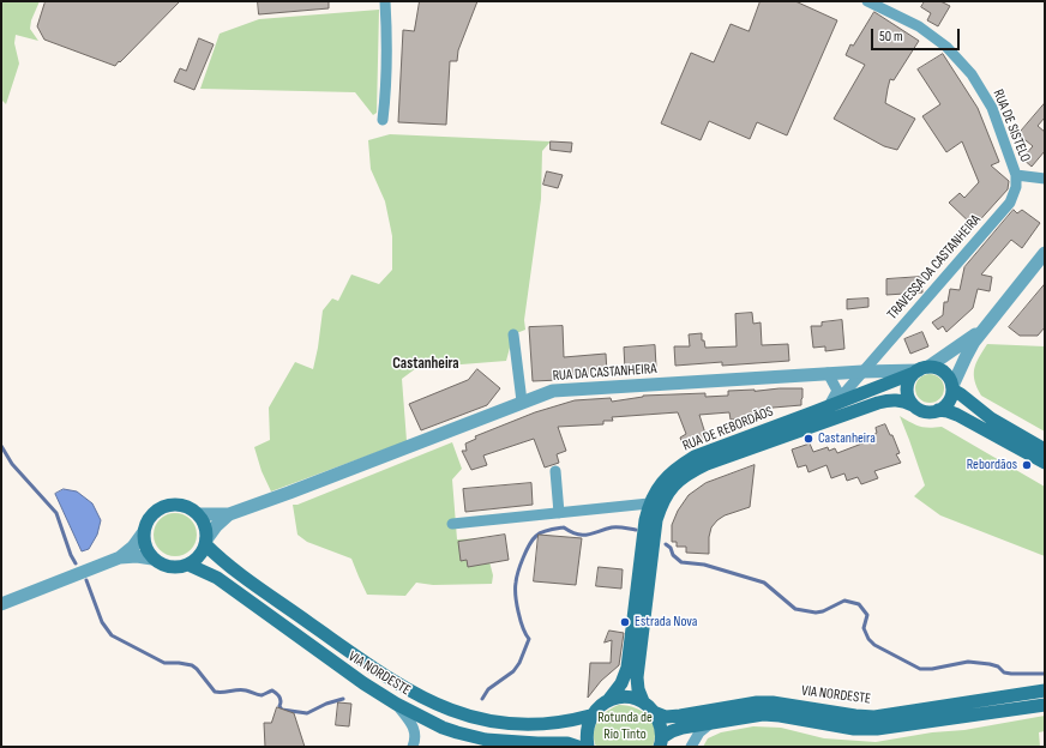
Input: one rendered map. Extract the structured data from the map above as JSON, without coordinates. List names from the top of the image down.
{
  "streets": {
    "main road": ["RUA DE REBORDÃOS", "VIA NORDESTE"],
    "street": ["RUA DE SISTELO", "TRAVESSA DA CASTANHEIRA", "RUA DA CASTANHEIRA"]
  },
  "crossings": [
    ["RUA DE SISTELO", "TRAVESSA DA CASTANHEIRA"],
    ["TRAVESSA DA CASTANHEIRA", "RUA DA CASTANHEIRA"],
    ["TRAVESSA DA CASTANHEIRA", "RUA DE REBORDÃOS"],
    ["RUA DA CASTANHEIRA", "RUA DE REBORDÃOS"],
    ["RUA DA CASTANHEIRA", "VIA NORDESTE"],
    ["RUA DE REBORDÃOS", "VIA NORDESTE"]
  ],
  "districts": ["Castanheira"],
  "parks": ["Rotunda de Rio Tinto"],
  "places": ["Castanheira", "Rebordãos", "Estrada Nova"],
  "scale_bar": "50 m"
}
